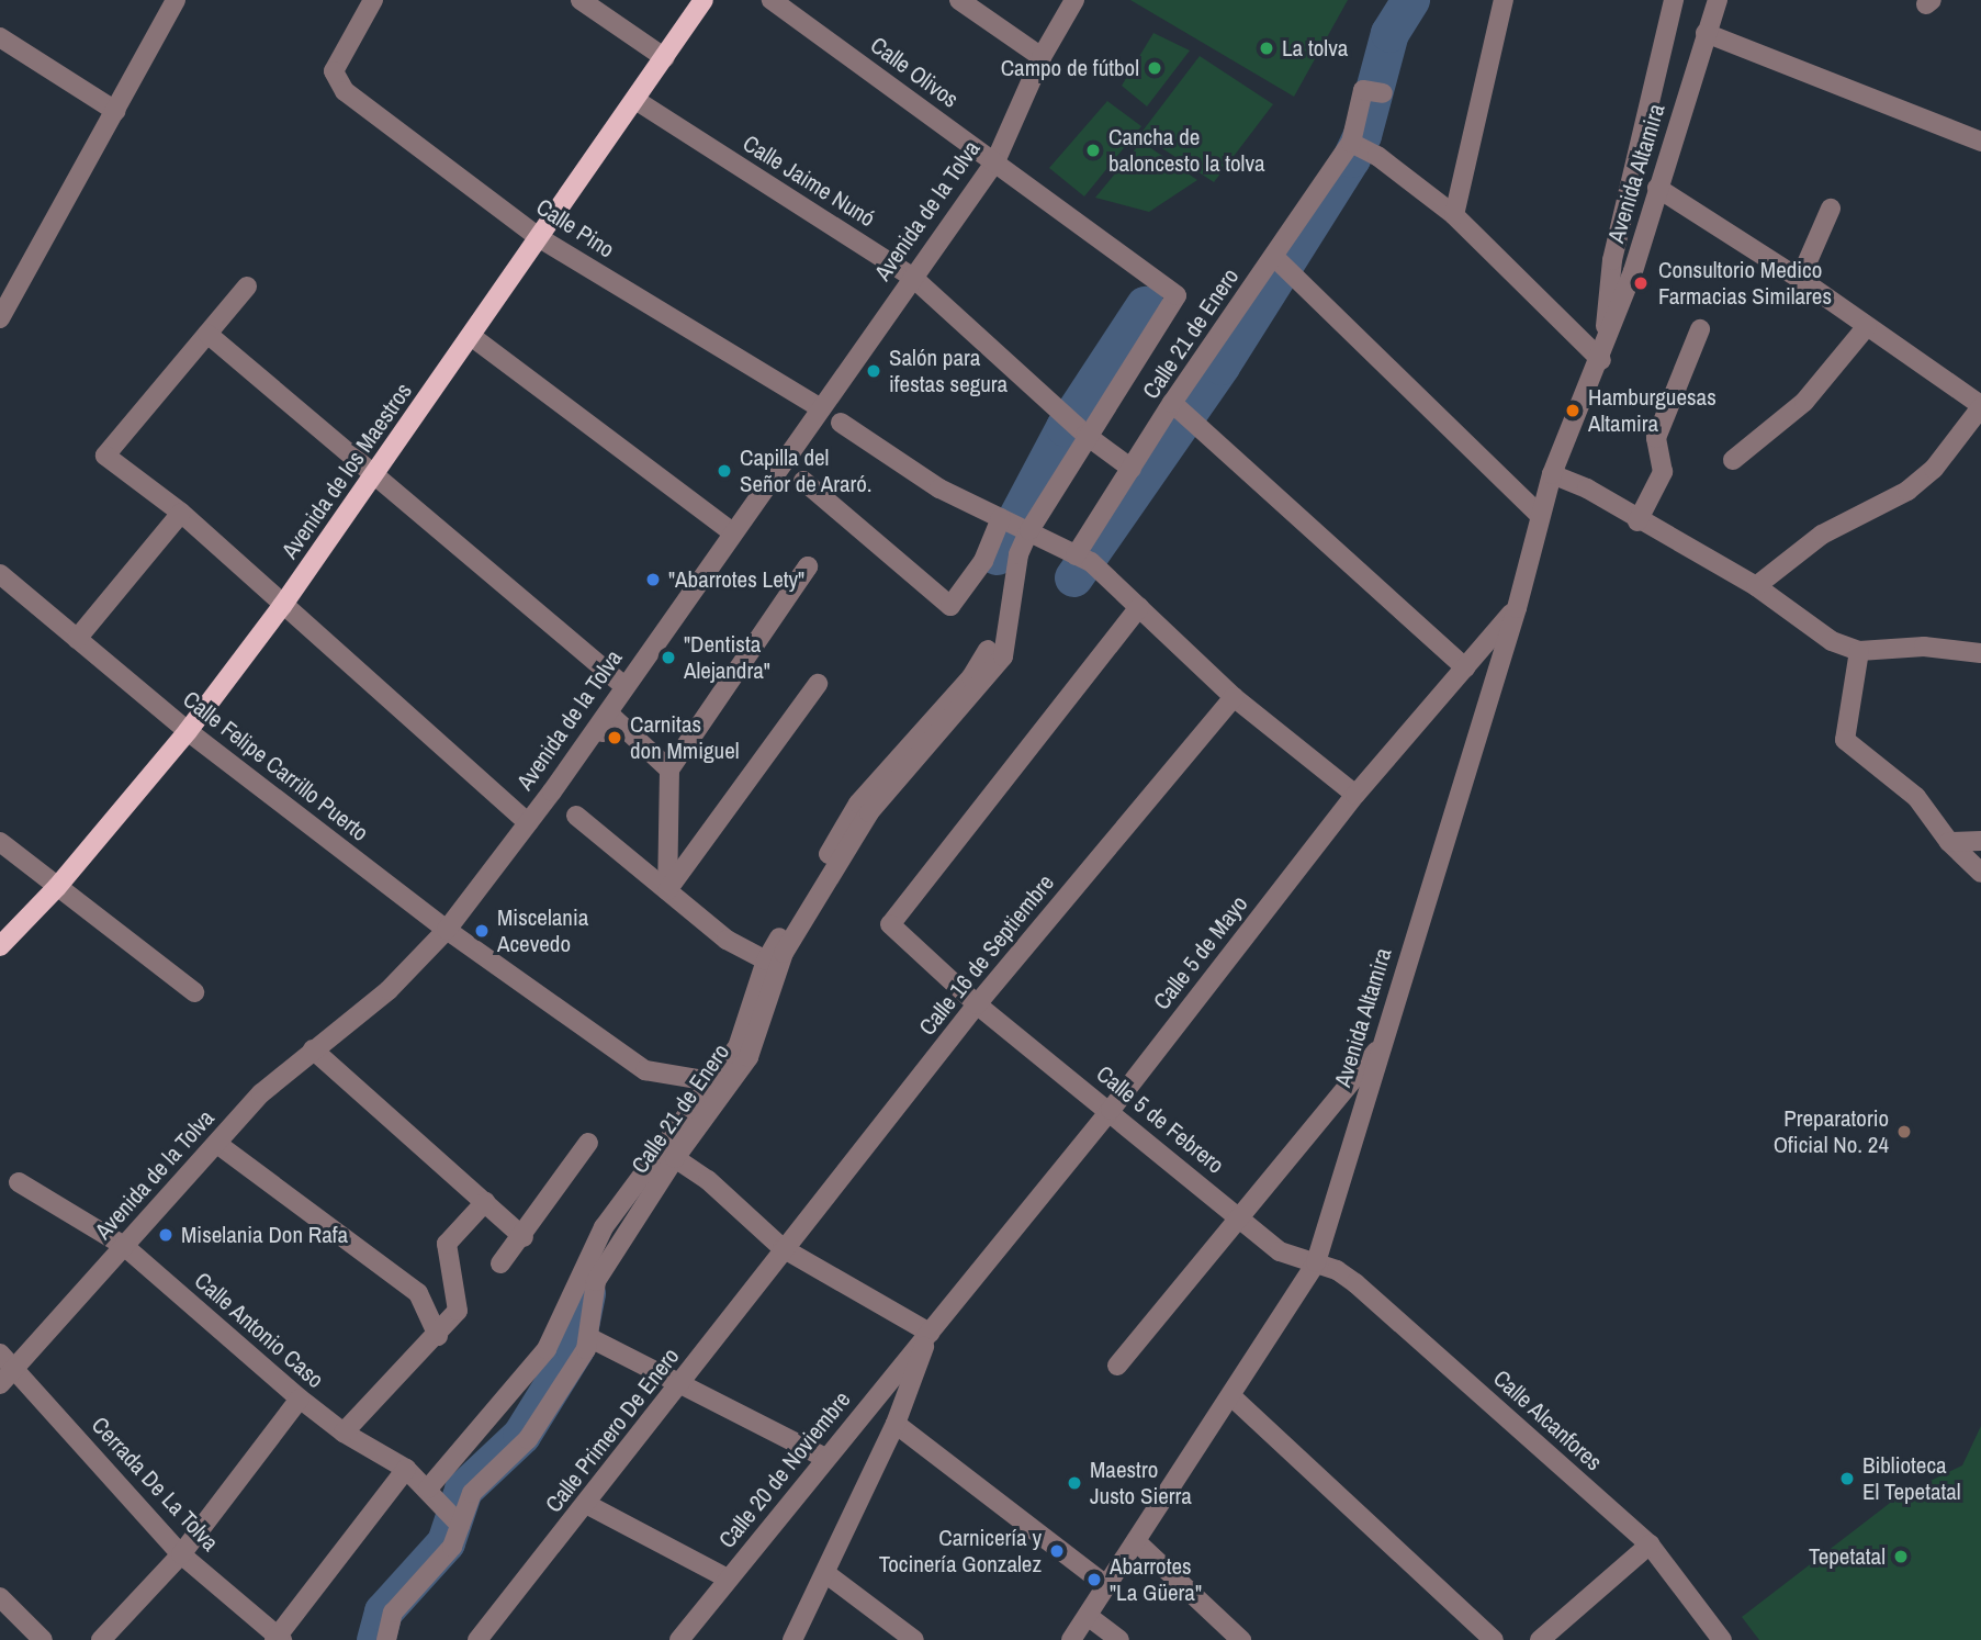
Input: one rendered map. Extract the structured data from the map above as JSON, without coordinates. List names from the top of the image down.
{
  "streets": {
    "main road": ["Avenida de los Maestros"],
    "street": [
      "Calle Olivos",
      "Avenida Altamira",
      "Calle Jaime Nunó",
      "Avenida de la Tolva",
      "Calle Pino",
      "Calle 21 de Enero",
      "Calle Felipe Carrillo Puerto",
      "Calle 5 de Mayo",
      "Calle 16 de Septiembre",
      "Calle 5 de Febrero",
      "Calle Antonio Caso",
      "Calle Alcanfores",
      "Calle Primero De Enero",
      "Calle 20 de Noviembre",
      "Cerrada De La Tolva"
    ]
  },
  "crossings": [
    ["Calle Olivos", "Calle Jaime Nunó"],
    ["Calle Olivos", "Avenida de la Tolva"],
    ["Avenida Altamira", "Calle 5 de Mayo"],
    ["Avenida Altamira", "Calle 5 de Febrero"],
    ["Avenida Altamira", "Calle Alcanfores"],
    ["Calle Jaime Nunó", "Avenida de la Tolva"],
    ["Calle Jaime Nunó", "Calle 21 de Enero"],
    ["Calle Jaime Nunó", "Avenida de los Maestros"],
    ["Avenida de la Tolva", "Calle Pino"],
    ["Avenida de la Tolva", "Calle Felipe Carrillo Puerto"],
    ["Avenida de la Tolva", "Calle Antonio Caso"],
    ["Avenida de la Tolva", "Cerrada De La Tolva"],
    ["Calle Pino", "Avenida de los Maestros"],
    ["Calle 21 de Enero", "Calle Felipe Carrillo Puerto"],
    ["Calle 21 de Enero", "Calle Antonio Caso"],
    ["Avenida de los Maestros", "Calle Felipe Carrillo Puerto"],
    ["Calle 5 de Mayo", "Calle 5 de Febrero"],
    ["Calle 5 de Mayo", "Calle 20 de Noviembre"],
    ["Calle 16 de Septiembre", "Calle 5 de Febrero"],
    ["Calle 16 de Septiembre", "Calle Primero De Enero"],
    ["Calle 5 de Febrero", "Calle Alcanfores"]
  ],
  "places": [
    "La tolva",
    "Campo de fútbol",
    "Cancha de baloncesto la tolva",
    "Consultorio Medico Farmacias Similares",
    "Salón para ifestas segura",
    "Hamburguesas Altamira",
    "Capilla del Señor de Araró.",
    "\"Abarrotes Lety\"",
    "\"Dentista Alejandra\"",
    "Carnitas don Mmiguel",
    "Miscelania Acevedo",
    "Preparatorio Oficial No. 24",
    "Miselania Don Rafa",
    "Biblioteca El Tepetatal",
    "Maestro Justo Sierra",
    "Carnicería y Tocinería Gonzalez",
    "Tepetatal",
    "Abarrotes \"La Güera\""
  ]
}
